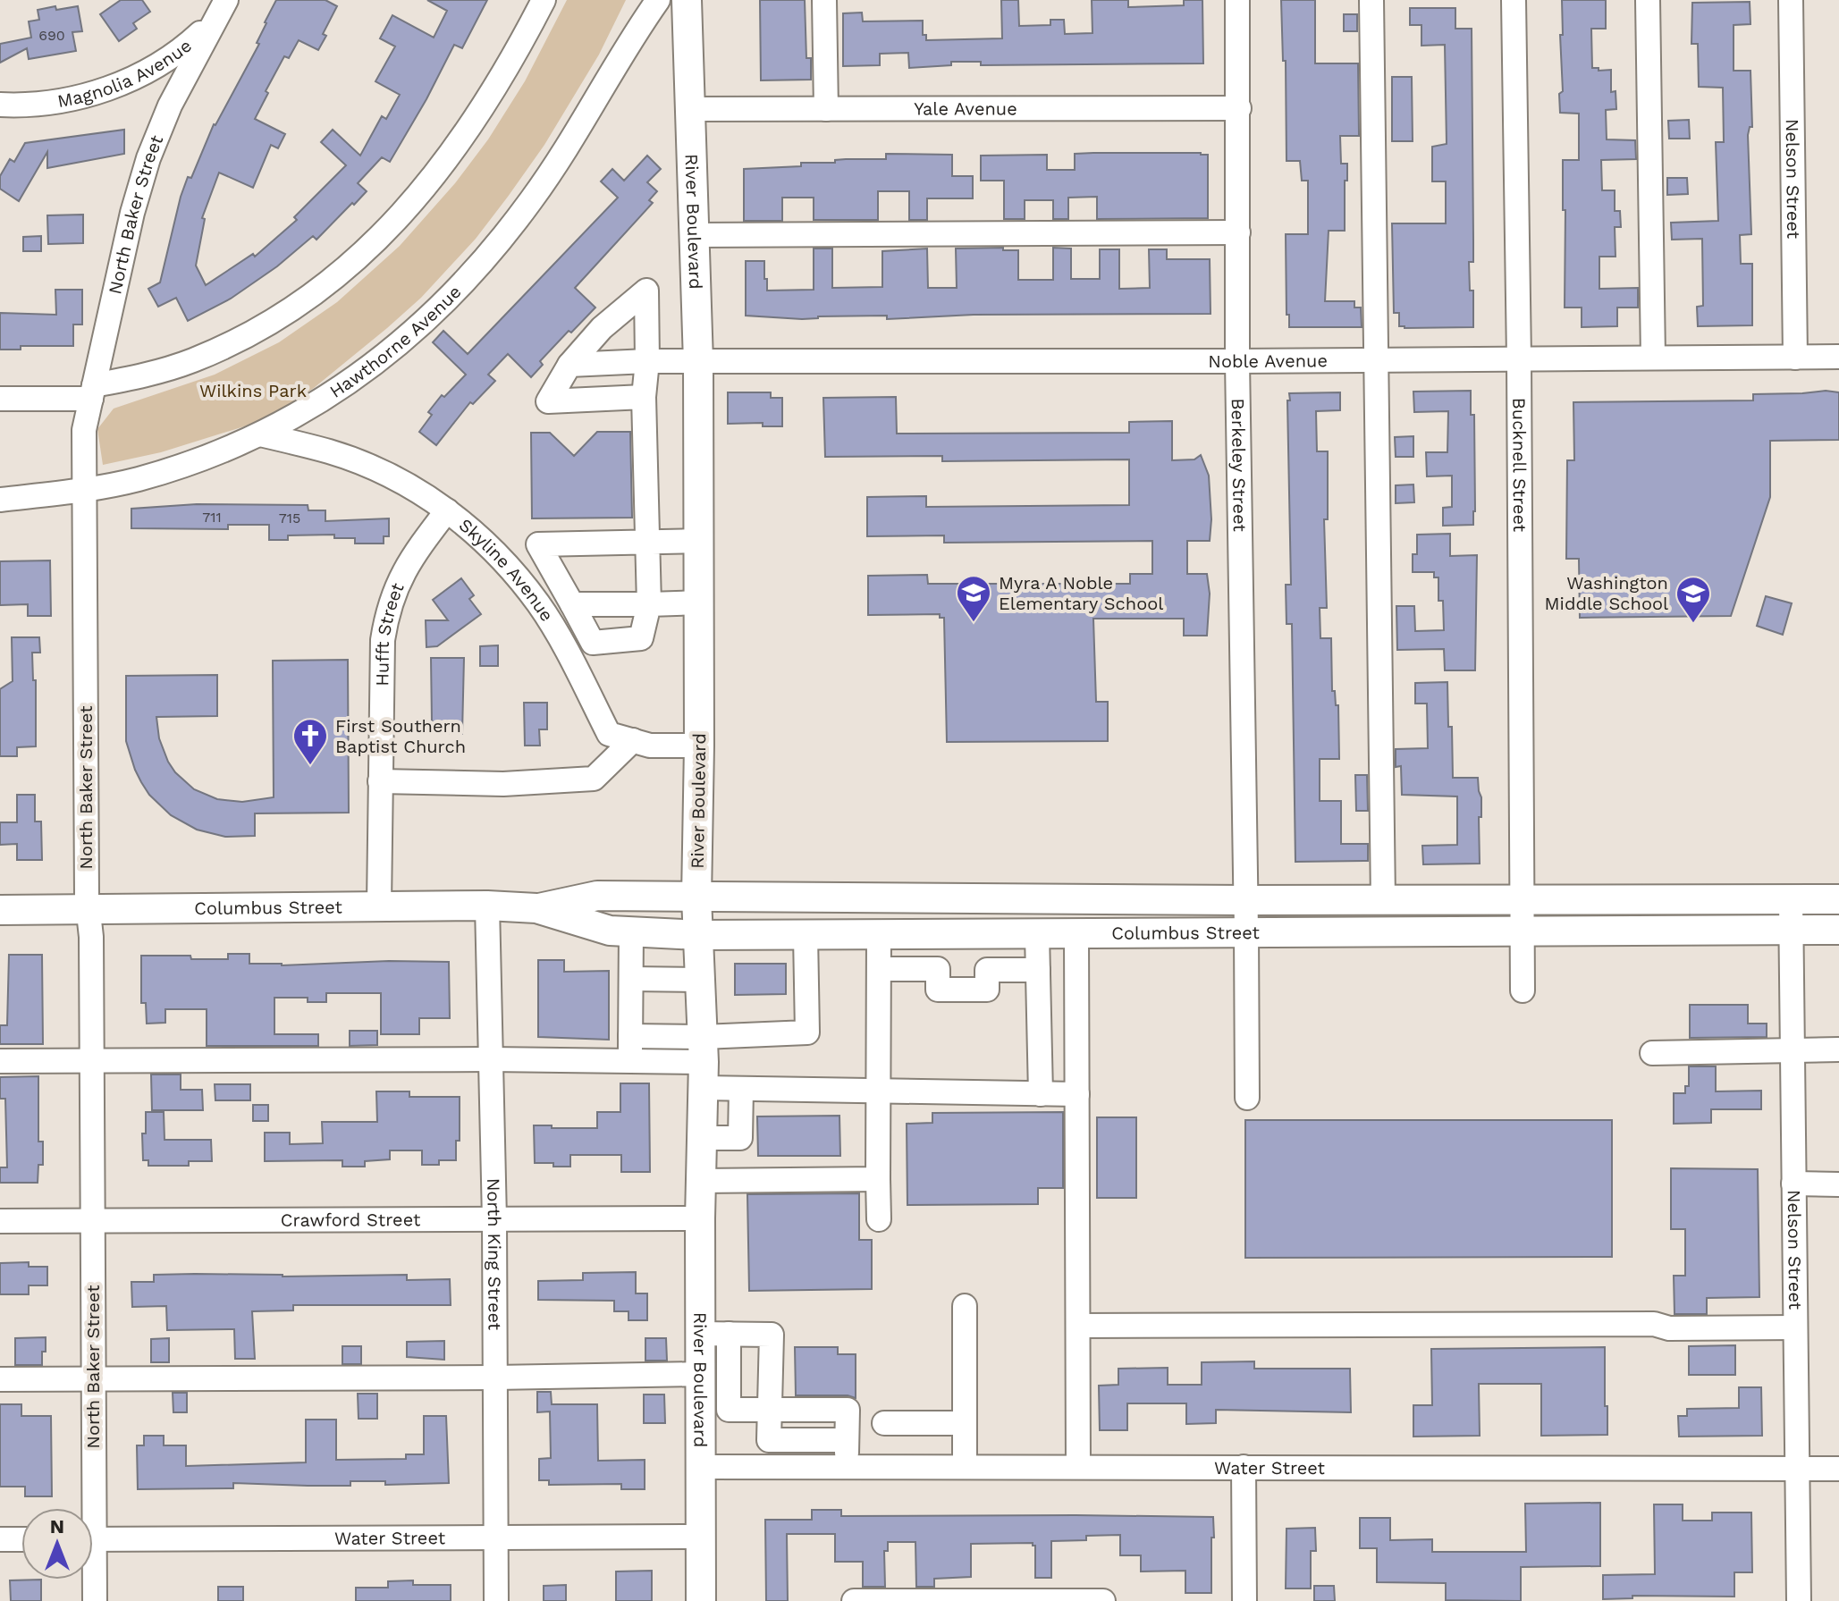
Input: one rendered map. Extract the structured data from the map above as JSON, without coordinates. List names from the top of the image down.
{
  "streets": {
    "main road": ["River Boulevard", "Columbus Street"],
    "street": [
      "Magnolia Avenue",
      "Yale Avenue",
      "Nelson Street",
      "North Baker Street",
      "Hawthorne Avenue",
      "Noble Avenue",
      "Berkeley Street",
      "Bucknell Street",
      "Skyline Avenue",
      "Hufft Street",
      "Crawford Street",
      "North King Street",
      "Water Street"
    ]
  },
  "crossings": [
    ["Magnolia Avenue", "North Baker Street"],
    ["Yale Avenue", "River Boulevard"],
    ["Yale Avenue", "Berkeley Street"],
    ["Nelson Street", "Noble Avenue"],
    ["Nelson Street", "Columbus Street"],
    ["Nelson Street", "Water Street"],
    ["North Baker Street", "Hawthorne Avenue"],
    ["North Baker Street", "Columbus Street"],
    ["North Baker Street", "Crawford Street"],
    ["River Boulevard", "Noble Avenue"],
    ["River Boulevard", "Skyline Avenue"],
    ["River Boulevard", "Columbus Street"],
    ["River Boulevard", "Crawford Street"],
    ["River Boulevard", "Water Street"],
    ["Hawthorne Avenue", "Skyline Avenue"],
    ["Noble Avenue", "Berkeley Street"],
    ["Noble Avenue", "Bucknell Street"],
    ["Berkeley Street", "Columbus Street"],
    ["Bucknell Street", "Columbus Street"],
    ["Skyline Avenue", "Hufft Street"],
    ["Hufft Street", "Columbus Street"],
    ["Columbus Street", "North King Street"],
    ["Crawford Street", "North King Street"],
    ["North King Street", "Water Street"]
  ],
  "parks": ["Wilkins Park"],
  "places": {
    "school or university": ["Myra A Noble Elementary School", "Washington Middle School"],
    "church": ["First Southern Baptist Church"]
  },
  "house_numbers": ["690", "711", "715"],
  "north": "top"
}
